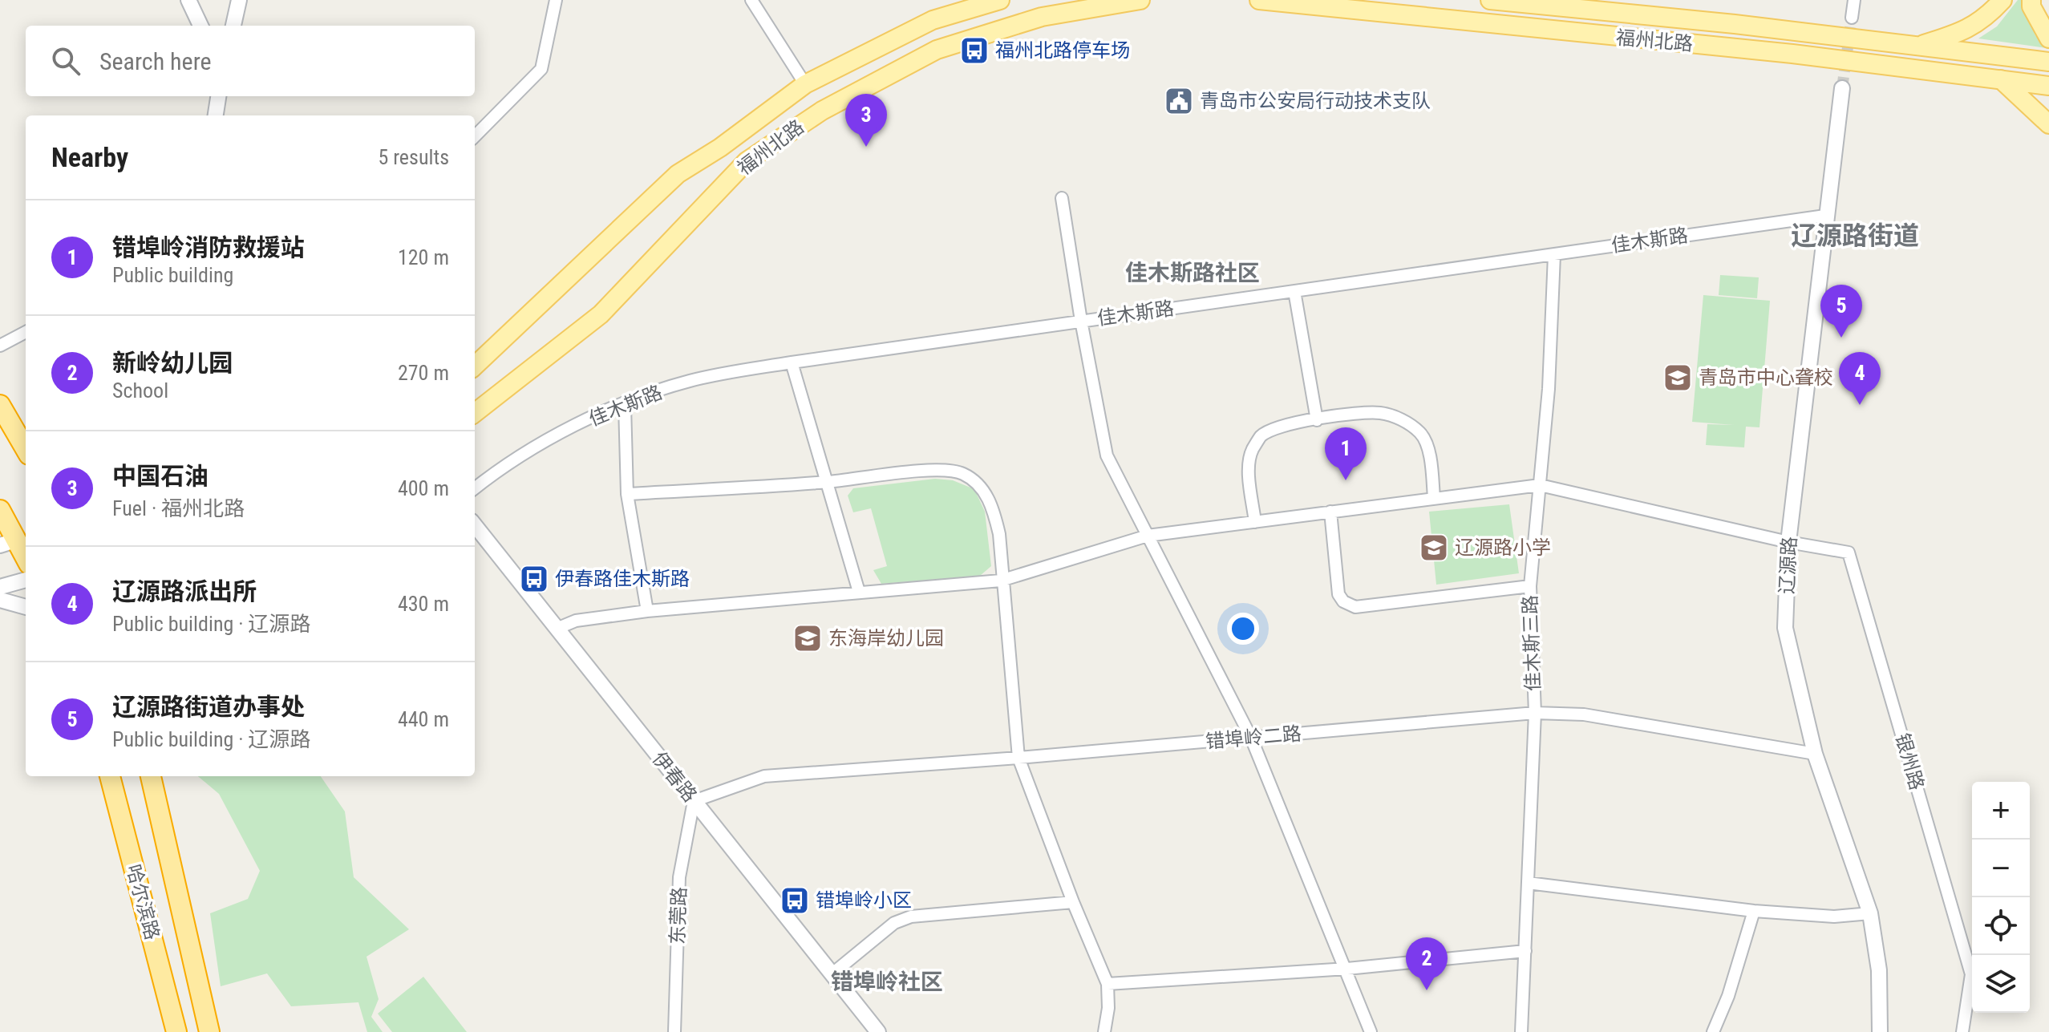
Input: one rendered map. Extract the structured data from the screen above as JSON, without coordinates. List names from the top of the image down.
{
  "streets": {
    "highway": ["哈尔滨路"],
    "main road": ["福州北路"],
    "street": [
      "佳木斯路",
      "辽源路",
      "佳木斯三路",
      "错埠岭二路",
      "银州路",
      "伊春路",
      "东莞路"
    ]
  },
  "crossings": [
    ["佳木斯路", "辽源路"],
    ["佳木斯路", "佳木斯三路"],
    ["辽源路", "错埠岭二路"],
    ["辽源路", "银州路"],
    ["佳木斯三路", "错埠岭二路"],
    ["错埠岭二路", "伊春路"],
    ["错埠岭二路", "东莞路"],
    ["伊春路", "东莞路"]
  ],
  "districts": ["辽源路街道", "佳木斯路社区", "错埠岭社区"],
  "places": {
    "bus stop": ["福州北路停车场", "伊春路佳木斯路", "错埠岭小区"],
    "public building": ["青岛市公安局行动技术支队"],
    "school or university": ["青岛市中心聋校", "辽源路小学", "东海岸幼儿园"]
  },
  "page": {
    "search": "Search here",
    "pins": [
      "3",
      "5",
      "4",
      "1",
      "2"
    ],
    "heading": ["Nearby", "5 results"],
    "list": [
      {
        "mark": "1",
        "name": "错埠岭消防救援站",
        "note": "Public building",
        "value": "120 m"
      },
      {
        "mark": "2",
        "name": "新岭幼儿园",
        "note": "School",
        "value": "270 m"
      },
      {
        "mark": "3",
        "name": "中国石油",
        "note": "Fuel · 福州北路",
        "value": "400 m"
      },
      {
        "mark": "4",
        "name": "辽源路派出所",
        "note": "Public building · 辽源路",
        "value": "430 m"
      },
      {
        "mark": "5",
        "name": "辽源路街道办事处",
        "note": "Public building · 辽源路",
        "value": "440 m"
      }
    ],
    "map_buttons": ["+", "−"]
  }
}
